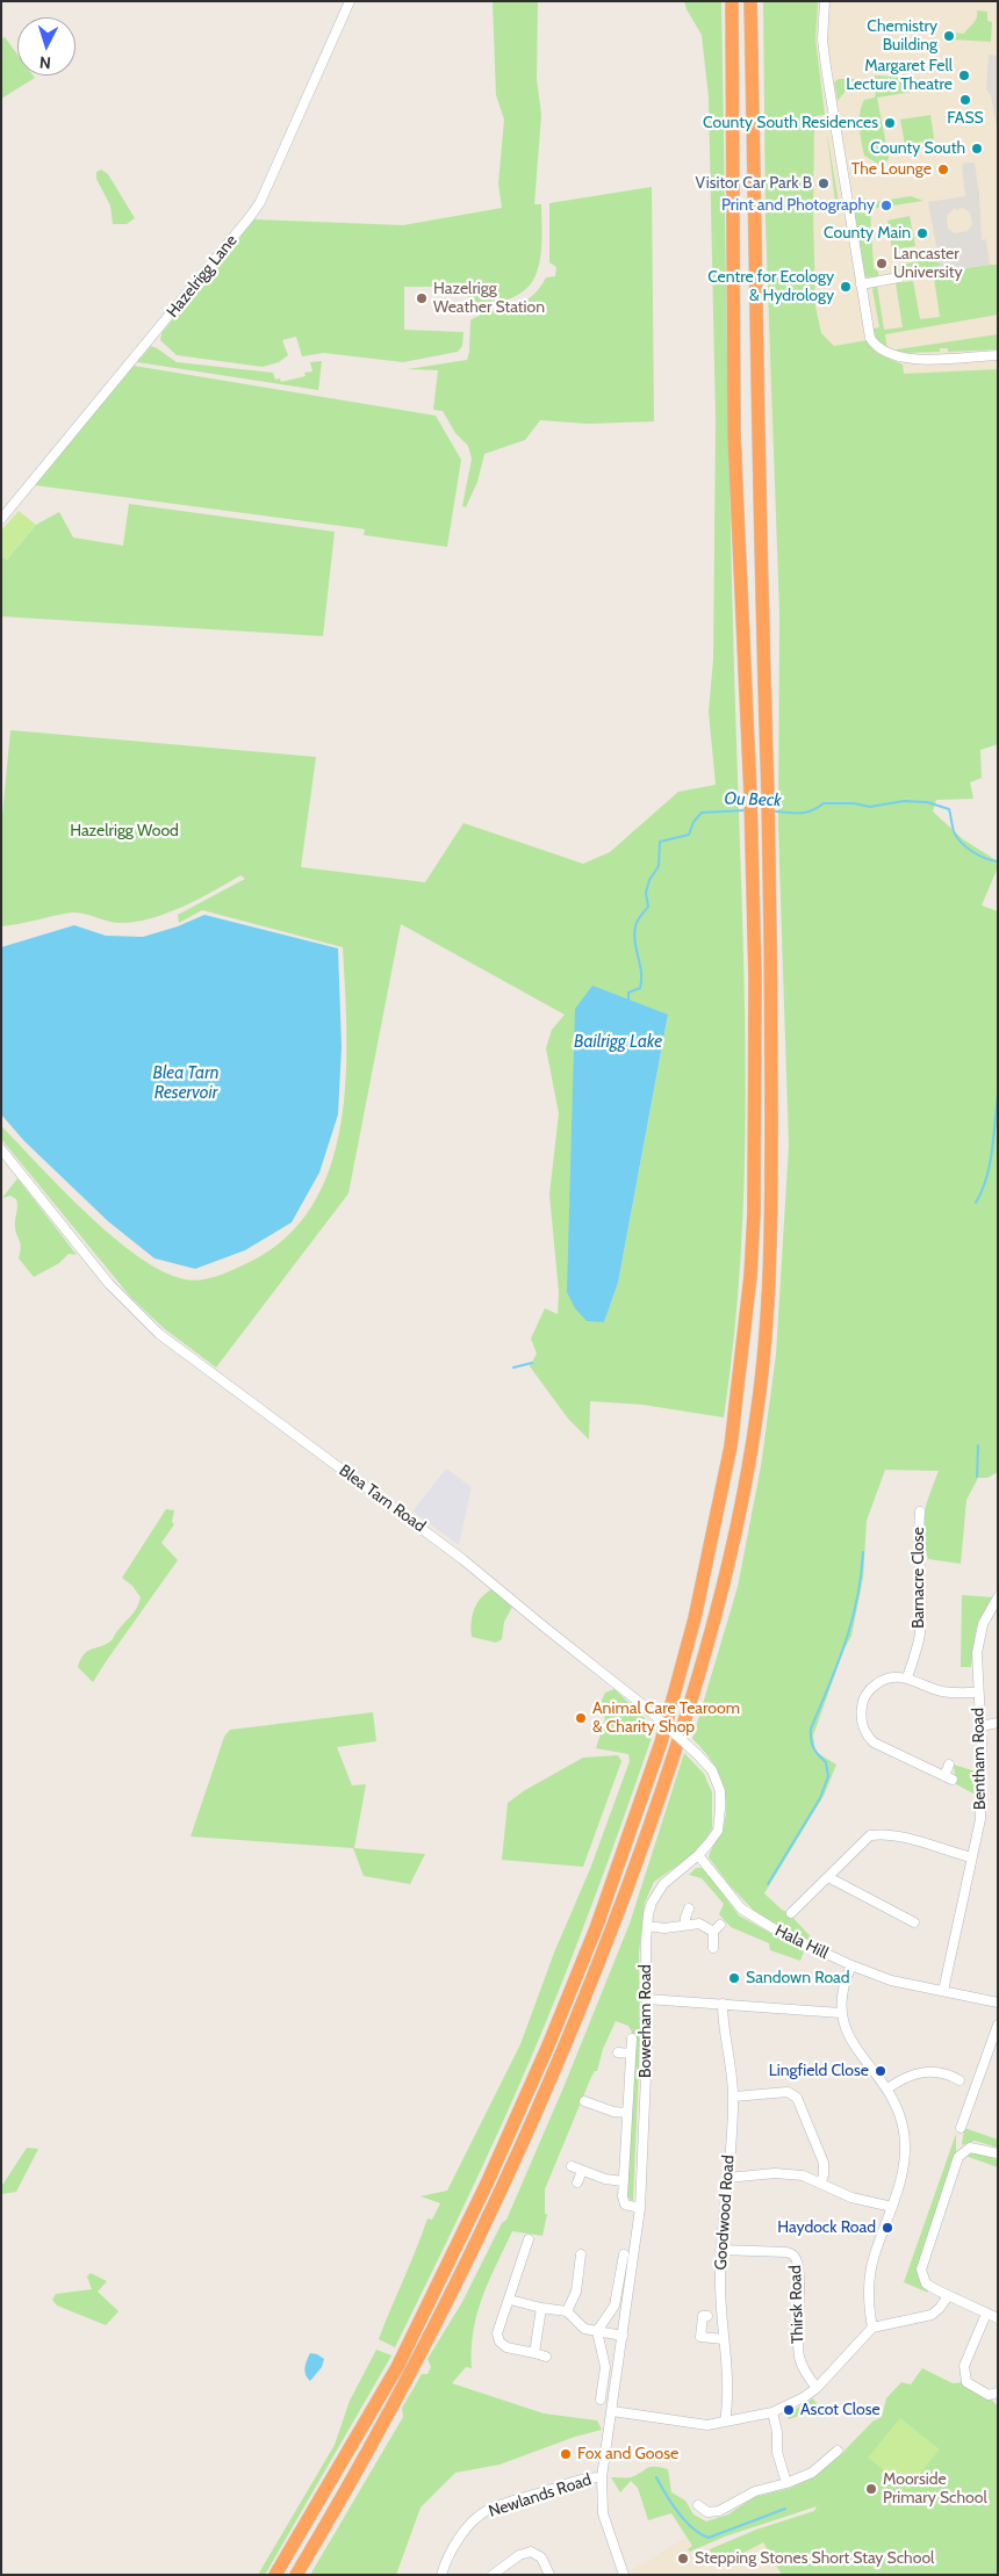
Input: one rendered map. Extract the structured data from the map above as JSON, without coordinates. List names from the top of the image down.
{
  "streets": {
    "street": [
      "Hazelrigg Lane",
      "Blea Tarn Road",
      "Barnacre Close",
      "Bentham Road",
      "Hala Hill",
      "Bowerham Road",
      "Goodwood Road",
      "Thirsk Road",
      "Newlands Road"
    ]
  },
  "crossings": [
    ["Blea Tarn Road", "Hala Hill"],
    ["Blea Tarn Road", "Bowerham Road"],
    ["Bentham Road", "Hala Hill"],
    ["Hala Hill", "Bowerham Road"],
    ["Bowerham Road", "Newlands Road"],
    ["Goodwood Road", "Thirsk Road"]
  ],
  "water": ["Ou Beck", "Bailrigg Lake", "Blea Tarn Reservoir"],
  "parks": ["Hazelrigg Wood"],
  "places": [
    "Chemistry Building",
    "Margaret Fell Lecture Theatre",
    "FASS",
    "County South Residences",
    "County South",
    "The Lounge",
    "Visitor Car Park B",
    "Print and Photography",
    "County Main",
    "Lancaster University",
    "Centre for Ecology & Hydrology",
    "Hazelrigg Weather Station",
    "Animal Care Tearoom & Charity Shop",
    "Sandown Road",
    "Lingfield Close",
    "Haydock Road",
    "Ascot Close",
    "Fox and Goose",
    "Moorside Primary School",
    "Stepping Stones Short Stay School"
  ],
  "north": "bottom"
}
